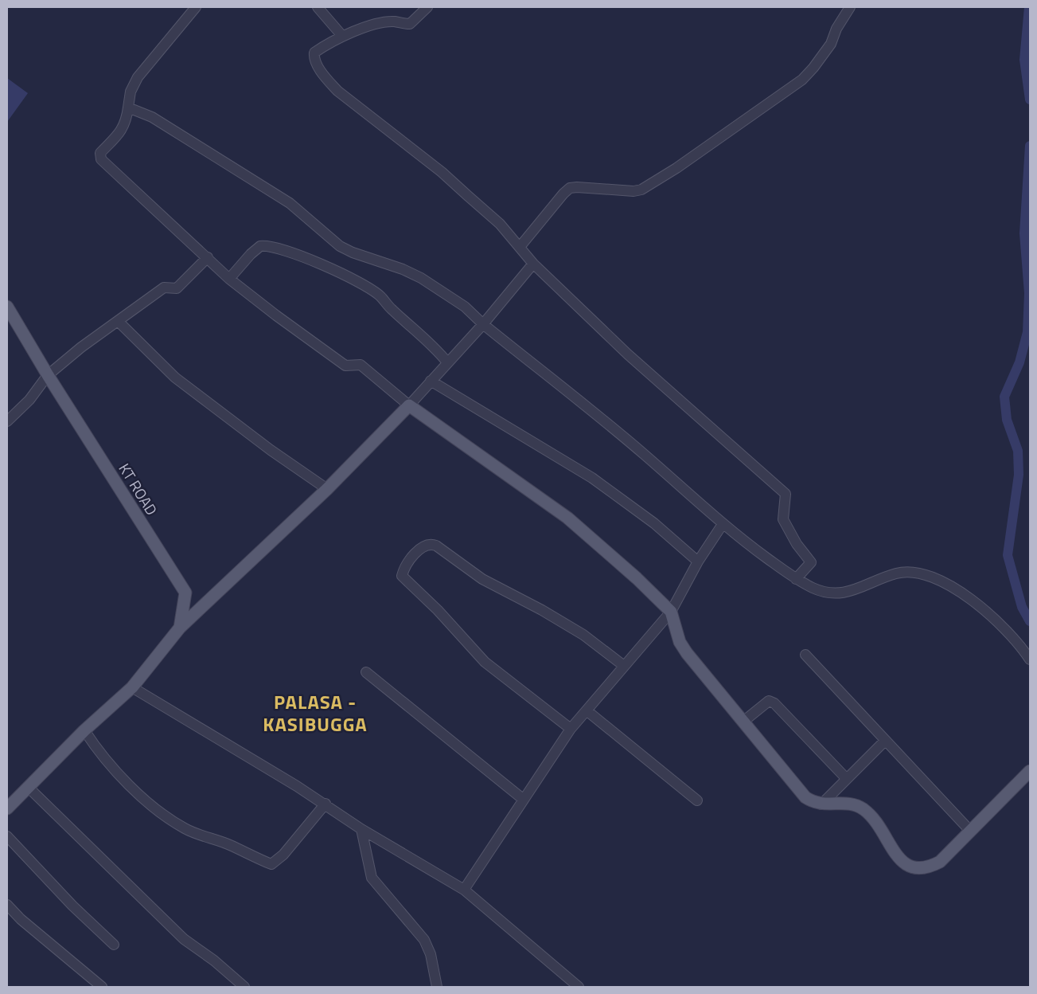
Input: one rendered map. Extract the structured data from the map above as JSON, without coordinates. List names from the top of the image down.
{
  "streets": {
    "main road": ["KT ROAD"]
  },
  "districts": ["PALASA - KASIBUGGA"]
}
